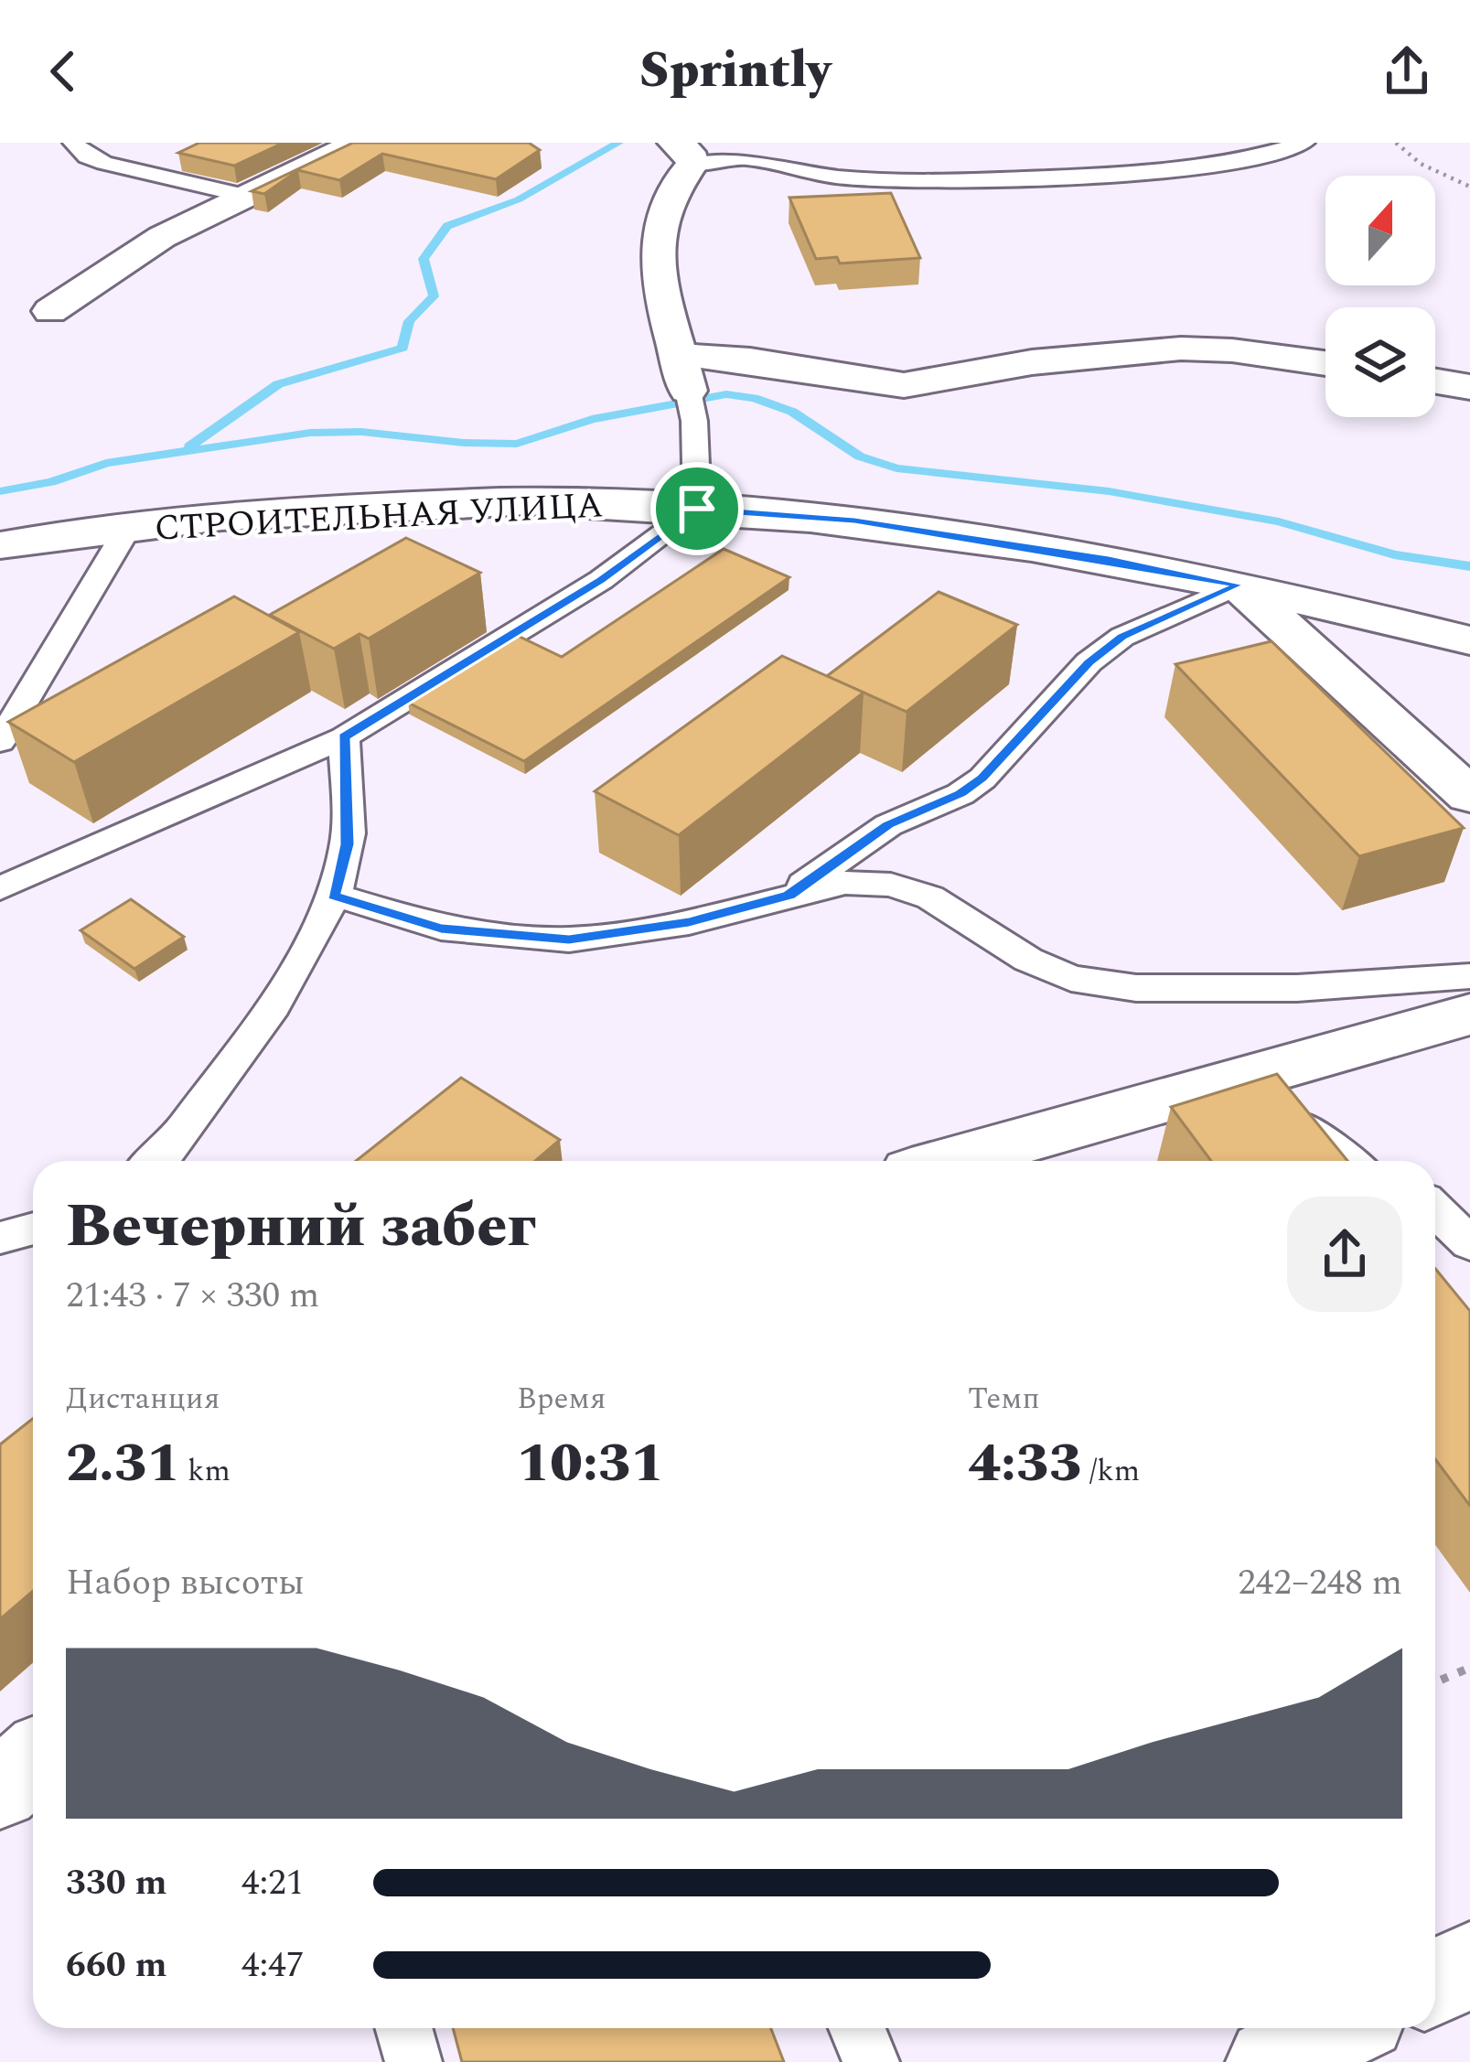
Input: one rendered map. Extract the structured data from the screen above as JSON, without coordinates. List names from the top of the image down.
{
  "streets": {
    "street": ["СТРОИТЕЛЬНАЯ УЛИЦА"]
  },
  "north": "top",
  "page": {
    "header": "Sprintly",
    "heading": ["Вечерний забег", "21:43 · 7 × 330 m"],
    "stats": [
      ["Дистанция", "2.31 km"],
      ["Время", "10:31"],
      ["Темп", "4:33 /km"]
    ],
    "chart": ["Набор высоты", "242–248 m"],
    "list": [
      {
        "name": "330 m",
        "note": "4:21"
      },
      {
        "name": "660 m",
        "note": "4:47"
      }
    ]
  }
}
